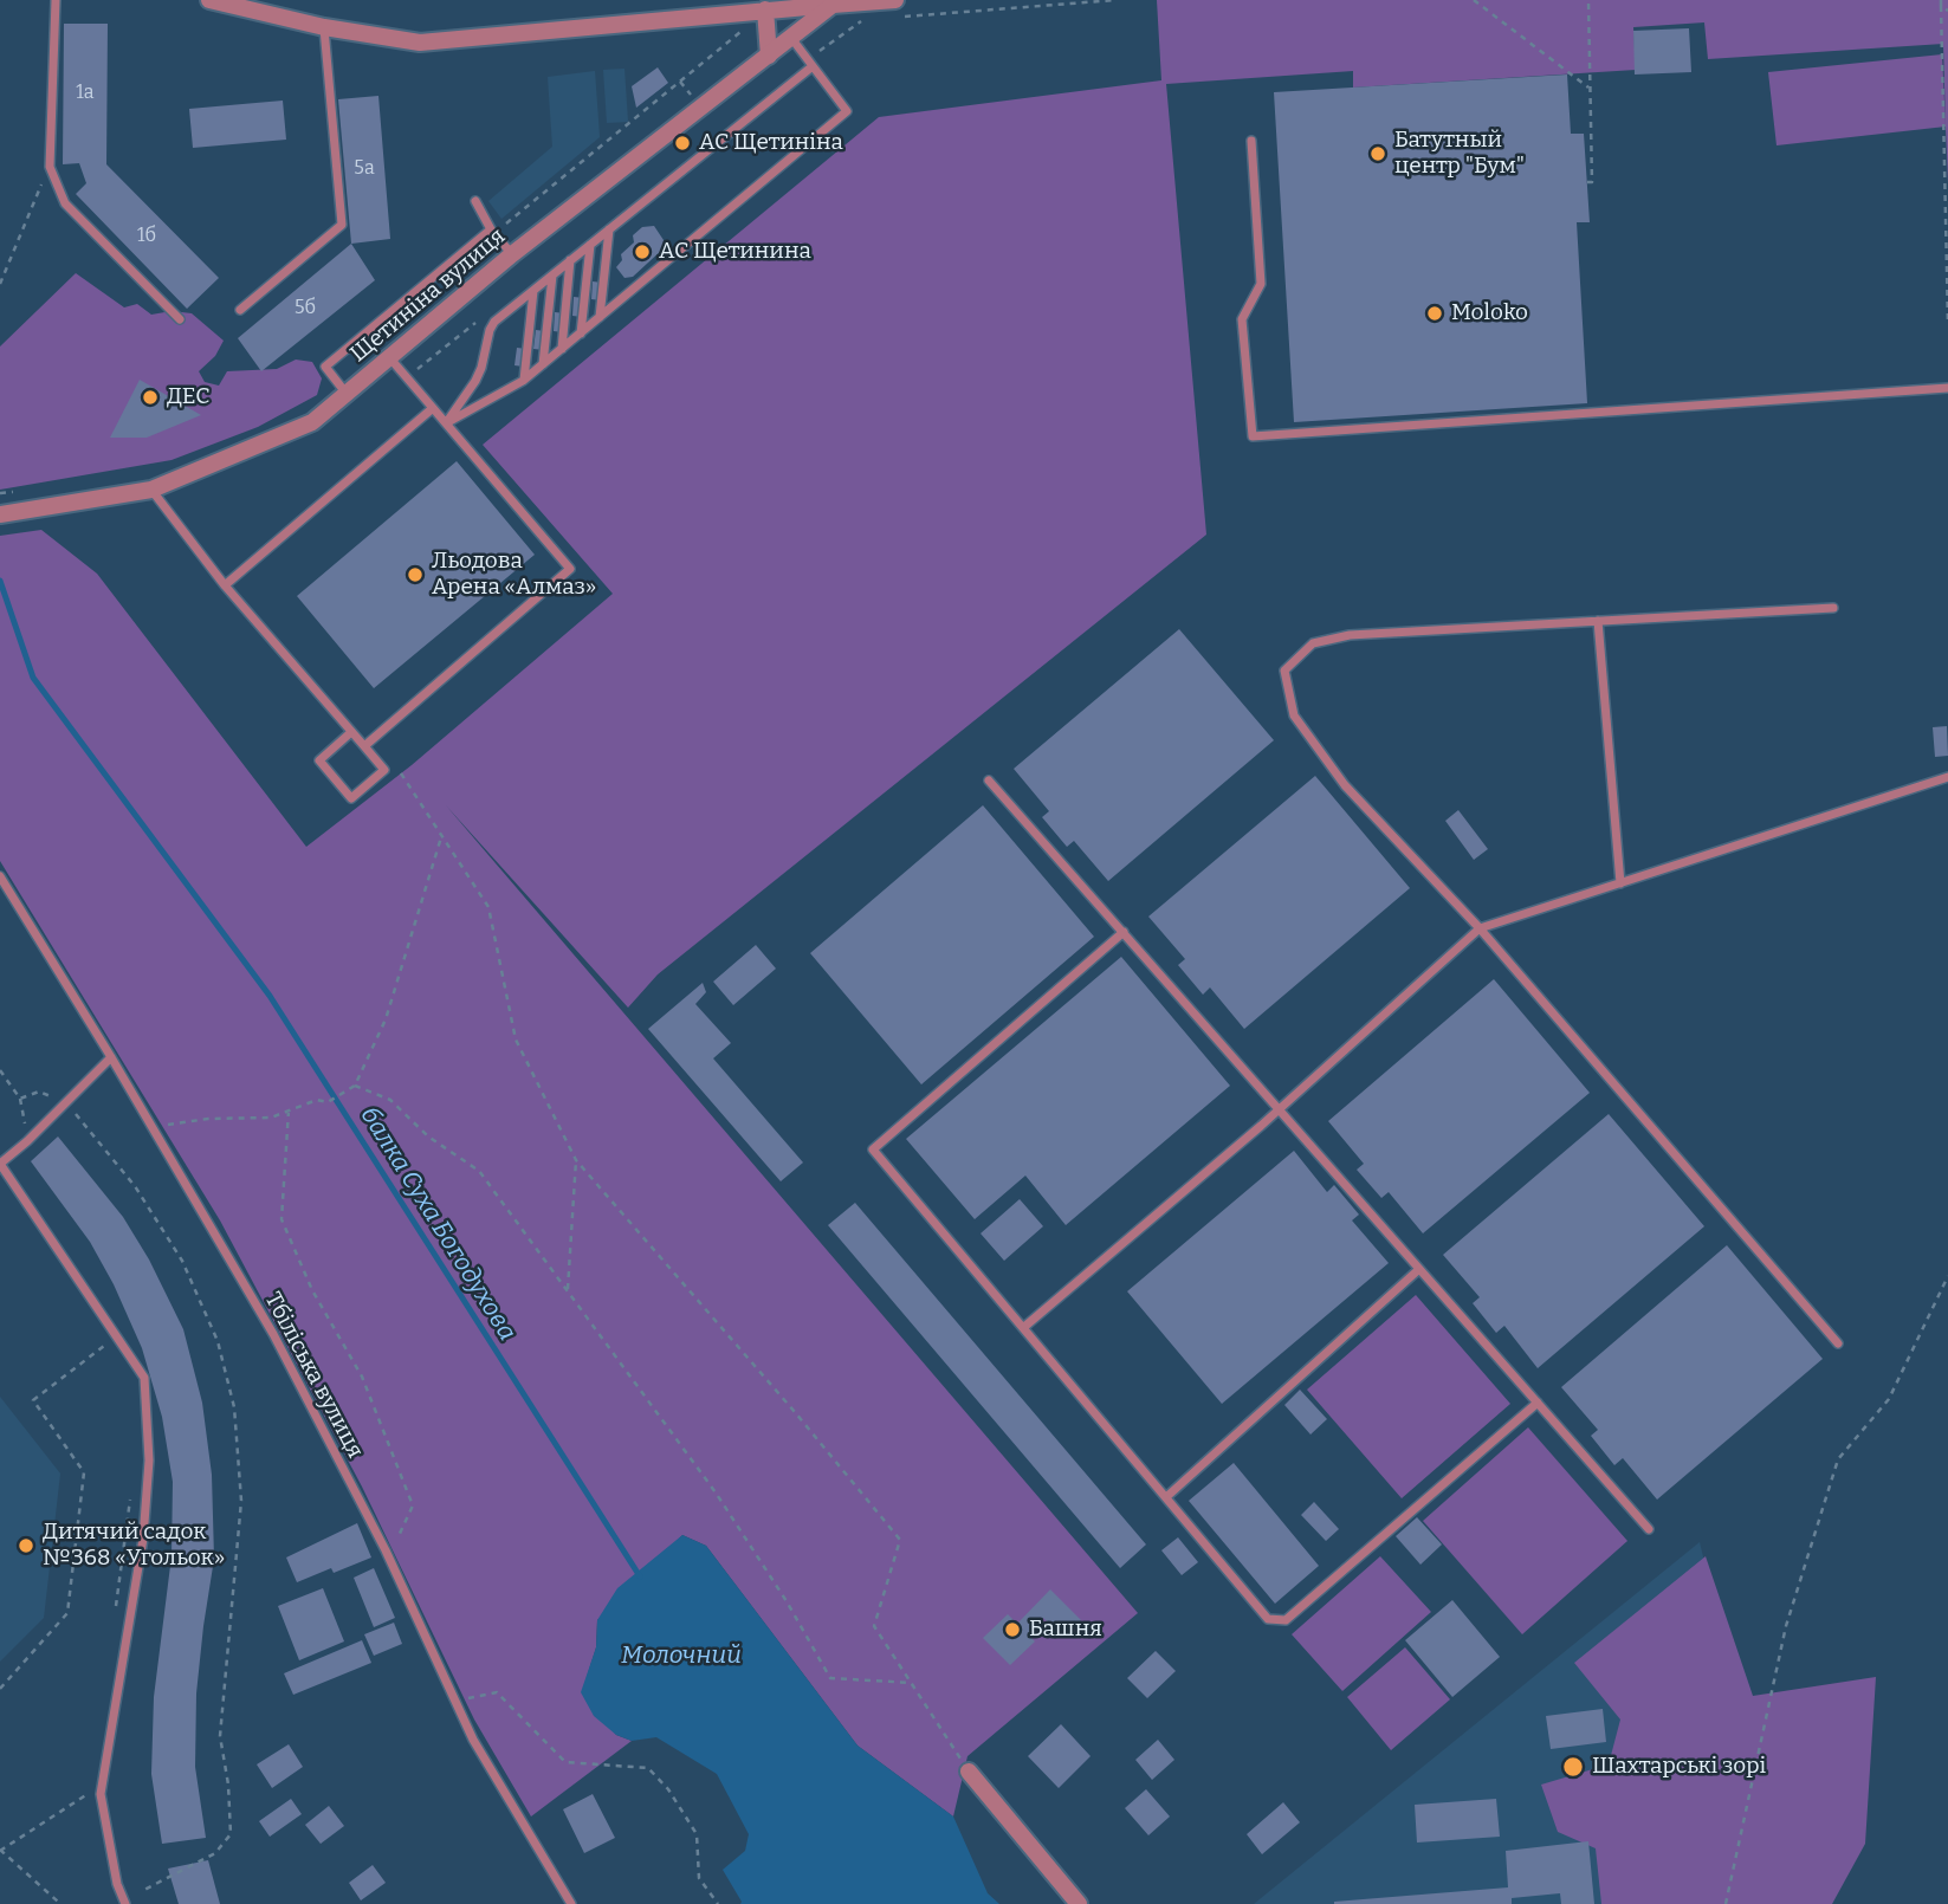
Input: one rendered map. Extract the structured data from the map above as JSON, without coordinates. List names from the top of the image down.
{
  "streets": {
    "street": ["Щетиніна вулиця"],
    "lane": ["Тбіліська вулиця"]
  },
  "water": ["балка Суха Богодухова", "Молочний"],
  "places": [
    "АС Щетиніна",
    "Батутный центр \"Бум\"",
    "АС Щетинина",
    "Moloko",
    "ДЕС",
    "Льодова Арена «Алмаз»",
    "Дитячий садок №368 «Угольок»",
    "Башня",
    "Шахтарські зорі"
  ],
  "house_numbers": [
    "1а",
    "5а",
    "1б",
    "5б"
  ]
}
